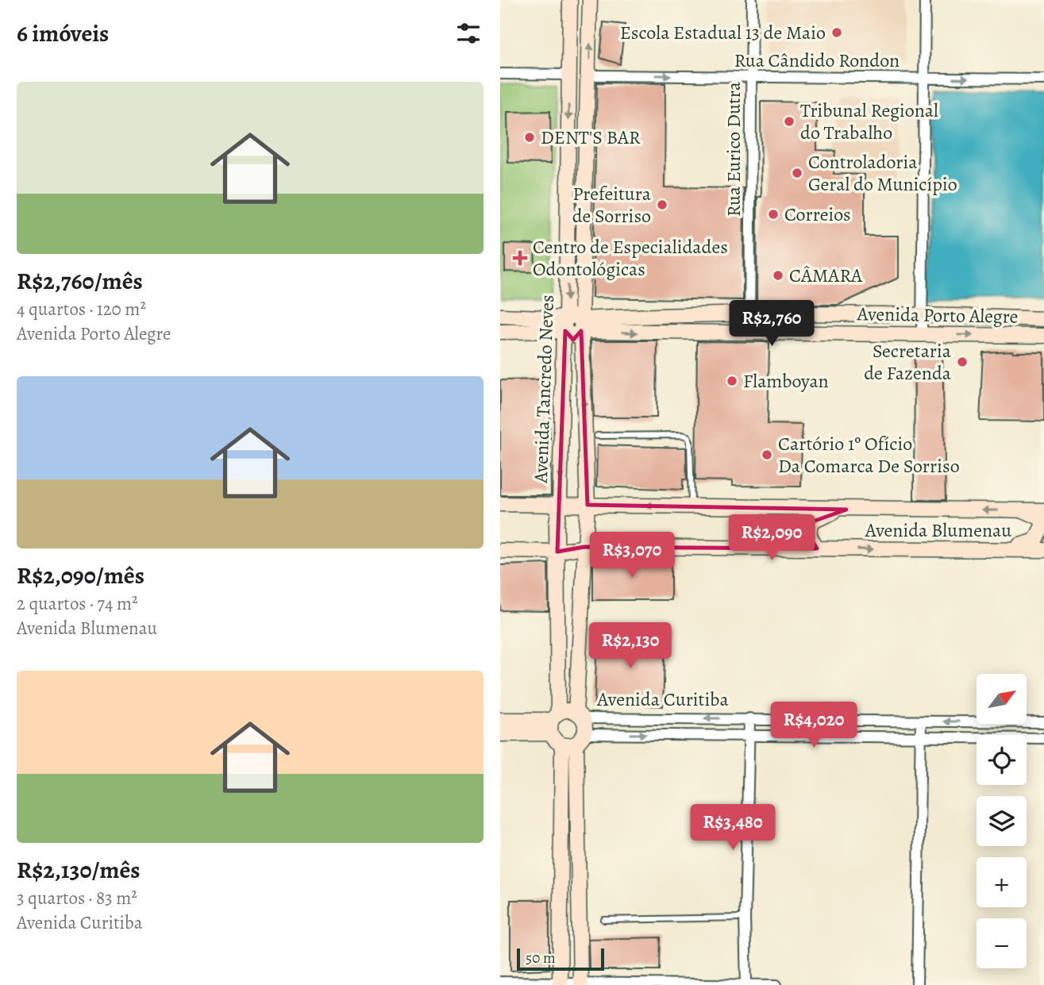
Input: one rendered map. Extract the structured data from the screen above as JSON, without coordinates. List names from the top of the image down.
{
  "streets": {
    "street": [
      "Rua Cândido Rondon",
      "Rua Eurico Dutra",
      "Avenida Porto Alegre",
      "Avenida Tancredo Neves",
      "Avenida Blumenau",
      "Avenida Curitiba"
    ]
  },
  "crossings": [
    ["Rua Cândido Rondon", "Rua Eurico Dutra"],
    ["Rua Cândido Rondon", "Avenida Tancredo Neves"],
    ["Rua Eurico Dutra", "Avenida Porto Alegre"],
    ["Avenida Porto Alegre", "Avenida Tancredo Neves"],
    ["Avenida Tancredo Neves", "Avenida Blumenau"],
    ["Avenida Tancredo Neves", "Avenida Curitiba"]
  ],
  "one_way": ["Rua Cândido Rondon"],
  "places": {
    "other": [
      "Escola Estadual 13 de Maio",
      "Tribunal Regional do Trabalho",
      "DENT'S BAR",
      "Controladoria Geral do Município",
      "Prefeitura de Sorriso",
      "Correios",
      "CÂMARA",
      "Secretaria de Fazenda",
      "Flamboyan",
      "Cartório 1º Ofício Da Comarca De Sorriso"
    ],
    "health": ["Centro de Especialidades Odontológicas"]
  },
  "scale_bar": "50 m",
  "north": "top right",
  "page": {
    "heading": "6 imóveis",
    "list": [
      {
        "name": "R$2,760/mês",
        "note": "4 quartos · 120 m² · Avenida Porto Alegre"
      },
      {
        "name": "R$2,090/mês",
        "note": "2 quartos · 74 m² · Avenida Blumenau"
      },
      {
        "name": "R$2,130/mês",
        "note": "3 quartos · 83 m² · Avenida Curitiba"
      }
    ],
    "price": [
      "R$2,760",
      "R$2,090",
      "R$3,070",
      "R$2,130",
      "R$4,020",
      "R$3,480"
    ],
    "map_buttons": ["+", "−"],
    "scale": "50 m"
  }
}
